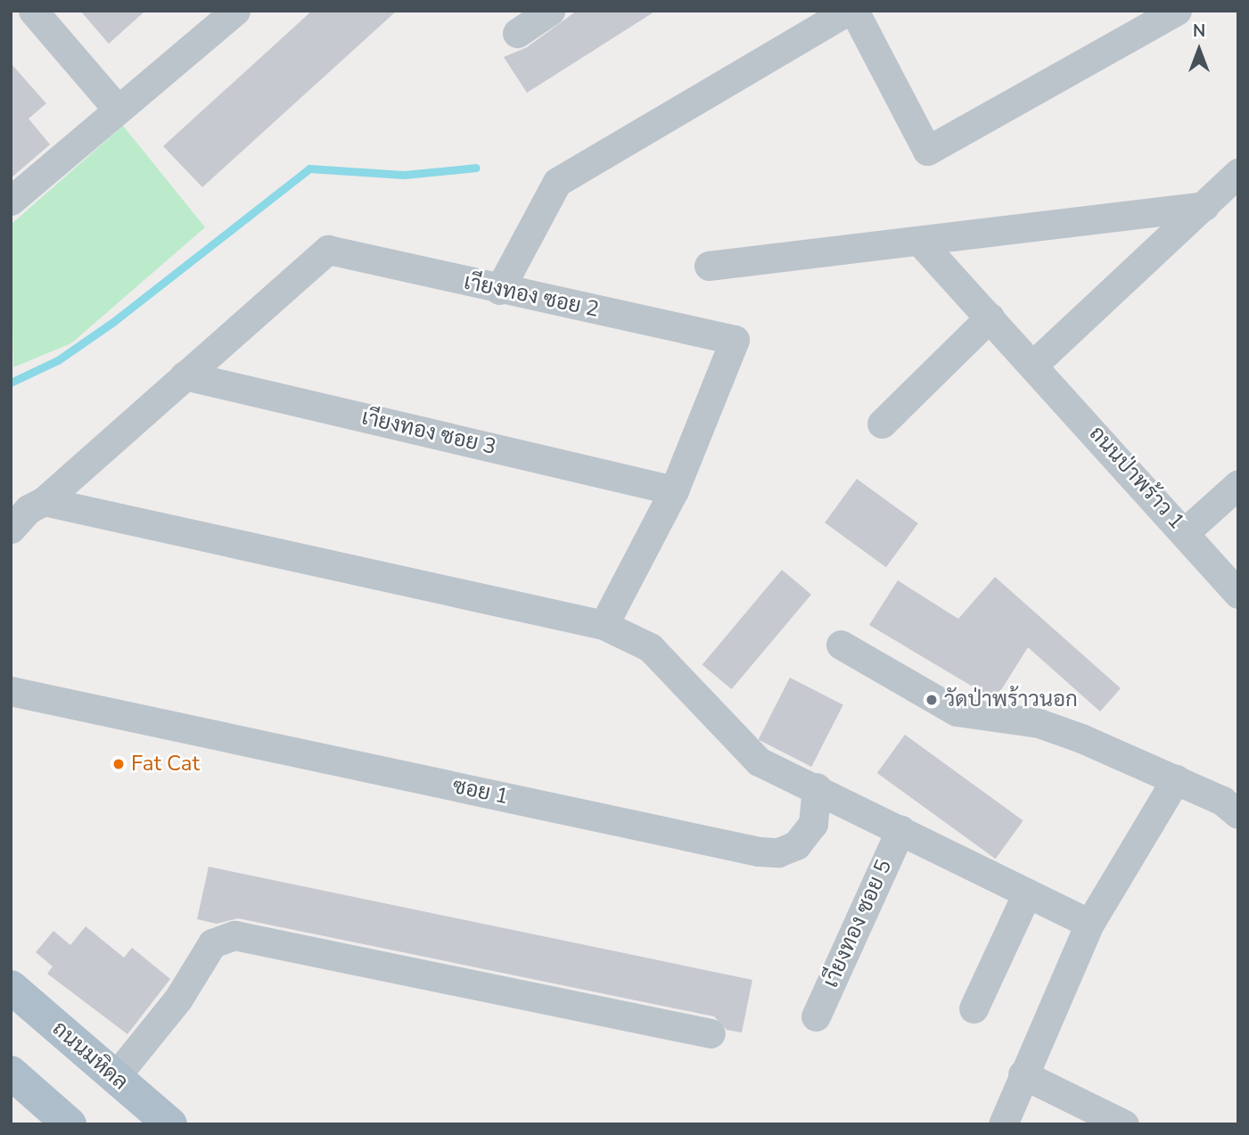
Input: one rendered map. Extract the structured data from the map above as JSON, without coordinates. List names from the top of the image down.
{
  "streets": {
    "main road": ["ถนนมหิดล"],
    "street": [
      "เาียงทอง ซอย 2",
      "เาียงทอง ซอย 3",
      "ถนนป่าพร้าว 1",
      "ซอย 1",
      "เาียงทอง ซอย 5"
    ]
  },
  "crossings": [
    ["เาียงทอง ซอย 2", "เาียงทอง ซอย 3"]
  ],
  "places": ["วัดป่าพร้าวนอก", "Fat Cat"],
  "north": "top"
}
